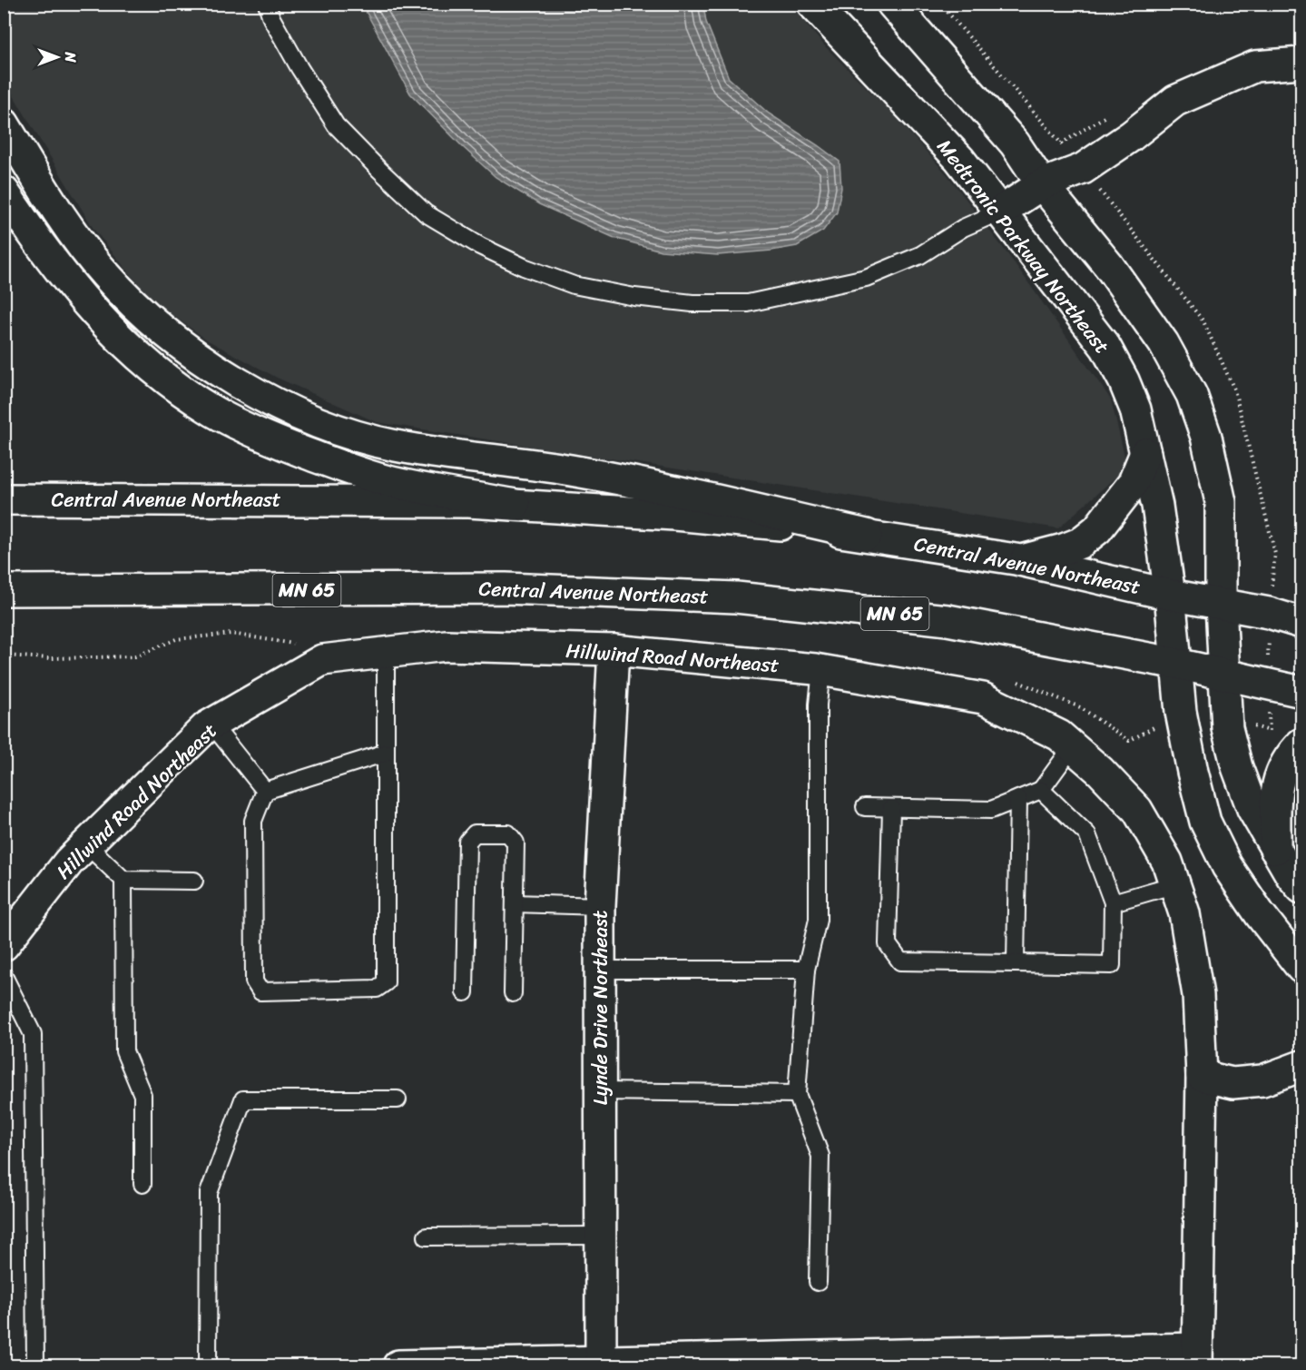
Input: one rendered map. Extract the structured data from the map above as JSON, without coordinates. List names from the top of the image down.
{
  "streets": {
    "main road": [
      "Medtronic Parkway Northeast",
      "Central Avenue Northeast",
      "MN 65",
      "Hillwind Road Northeast",
      "Lynde Drive Northeast"
    ]
  },
  "crossings": [
    ["Medtronic Parkway Northeast", "Central Avenue Northeast"],
    ["Central Avenue Northeast", "MN 65"],
    ["Hillwind Road Northeast", "Lynde Drive Northeast"]
  ],
  "north": "right"
}
